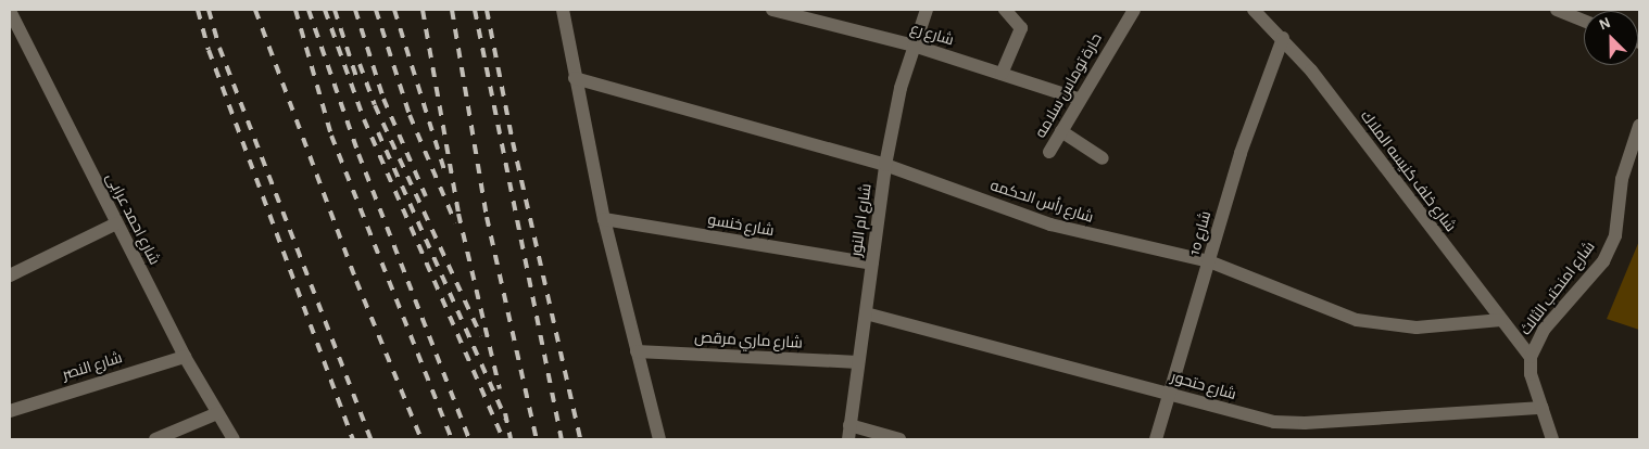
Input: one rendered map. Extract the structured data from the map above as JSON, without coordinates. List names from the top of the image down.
{
  "streets": {
    "street": [
      "شارع رع",
      "حارة توماس سلامه",
      "شارع خلف كنيسه الملاك",
      "شارع رأس الحكمه",
      "شارع احمد عرابى",
      "شارع ام النور",
      "شارع خنسو",
      "شارع 10",
      "شارع امنحتب الثالث",
      "شارع ماري مرقص",
      "شارع النصر",
      "شارع حتحور"
    ]
  },
  "crossings": [
    ["شارع رع", "حارة توماس سلامه"],
    ["شارع رع", "شارع ام النور"],
    ["شارع خلف كنيسه الملاك", "شارع رأس الحكمه"],
    ["شارع خلف كنيسه الملاك", "شارع 10"],
    ["شارع خلف كنيسه الملاك", "شارع امنحتب الثالث"],
    ["شارع رأس الحكمه", "شارع ام النور"],
    ["شارع رأس الحكمه", "شارع 10"],
    ["شارع احمد عرابى", "شارع النصر"],
    ["شارع ام النور", "شارع خنسو"],
    ["شارع ام النور", "شارع ماري مرقص"],
    ["شارع ام النور", "شارع حتحور"],
    ["شارع 10", "شارع حتحور"],
    ["شارع امنحتب الثالث", "شارع حتحور"]
  ],
  "north": "top left"
}
